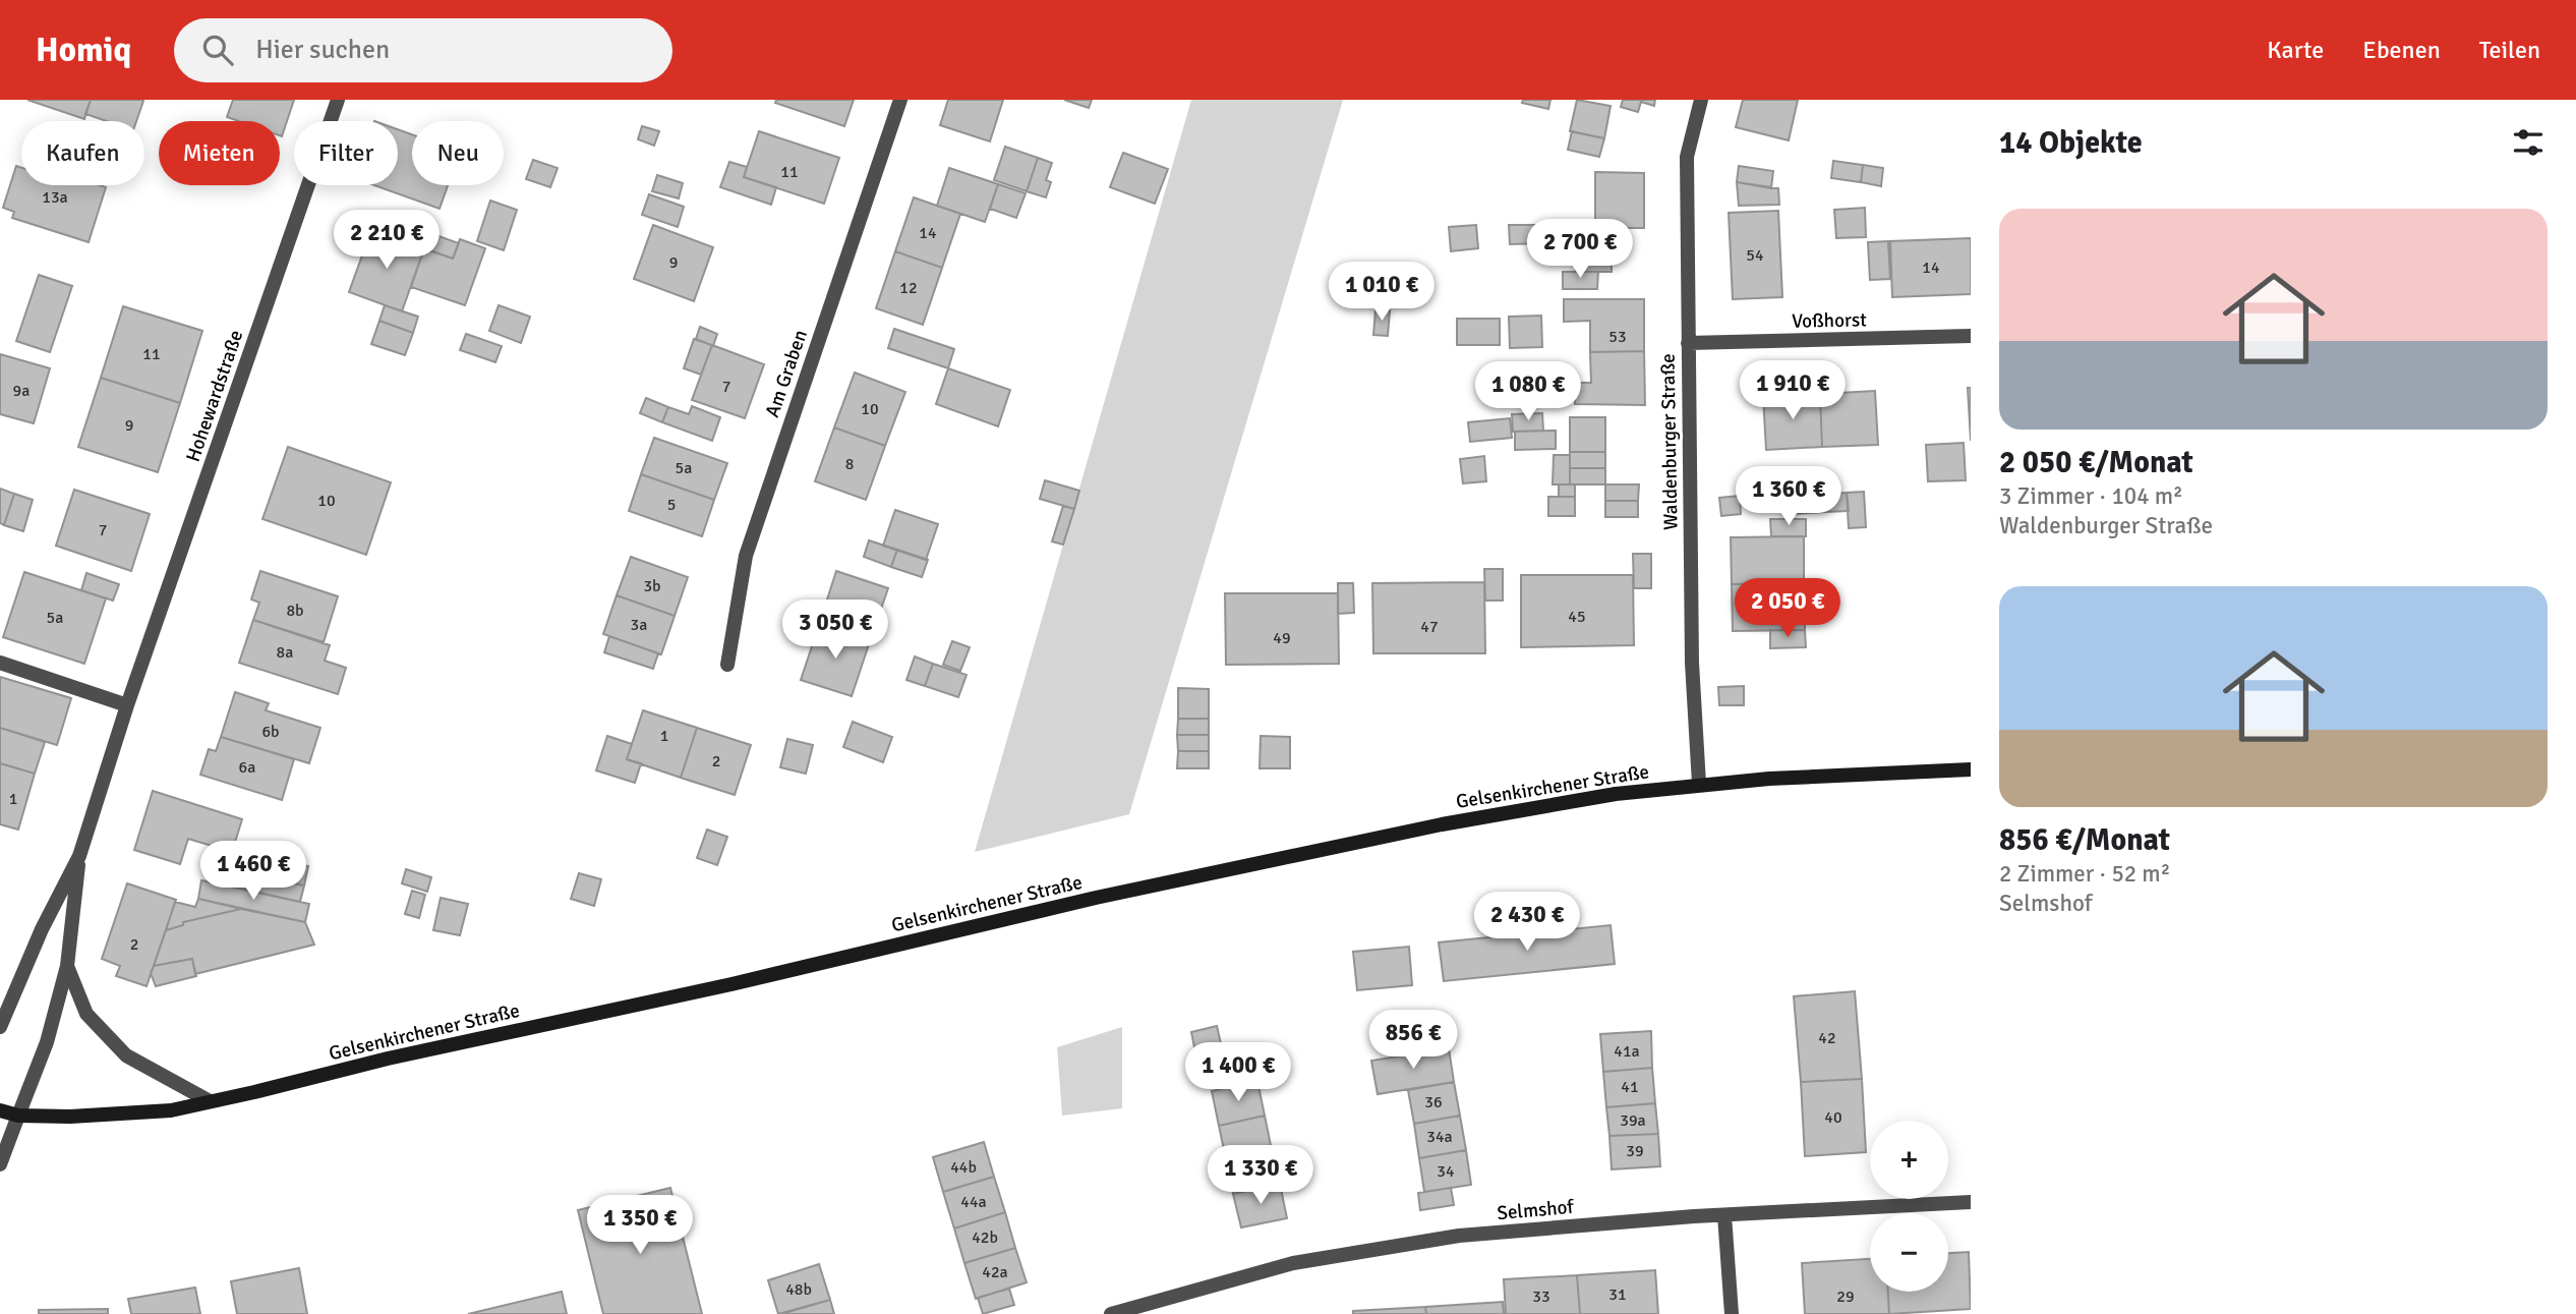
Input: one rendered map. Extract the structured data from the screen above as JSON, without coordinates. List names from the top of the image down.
{
  "streets": {
    "main road": ["Gelsenkirchener Straße"],
    "street": [
      "Voßhorst",
      "Am Graben",
      "Hohewardstraße",
      "Waldenburger Straße",
      "Selmshof"
    ]
  },
  "crossings": [
    ["Voßhorst", "Waldenburger Straße"],
    ["Hohewardstraße", "Gelsenkirchener Straße"],
    ["Waldenburger Straße", "Gelsenkirchener Straße"]
  ],
  "house_numbers": [
    "11",
    "13a",
    "14",
    "54",
    "9",
    "14",
    "12",
    "53",
    "11",
    "7",
    "9a",
    "10",
    "9",
    "8",
    "5a",
    "10",
    "5",
    "7",
    "3b",
    "8b",
    "45",
    "5a",
    "3a",
    "47",
    "49",
    "8a",
    "6b",
    "1",
    "2",
    "6a",
    "1",
    "2",
    "42",
    "41a",
    "41",
    "36",
    "40",
    "39a",
    "34a",
    "39",
    "44b",
    "34",
    "44a",
    "42b",
    "42a",
    "48b",
    "31",
    "33",
    "29"
  ],
  "page": {
    "header": "Homiq",
    "search": "Hier suchen",
    "nav": ["Karte", "Ebenen", "Teilen"],
    "heading": "14 Objekte",
    "chip": [
      "Kaufen",
      "Mieten",
      "Filter",
      "Neu"
    ],
    "list": [
      {
        "name": "2 050 €/Monat",
        "note": "3 Zimmer · 104 m² · Waldenburger Straße"
      },
      {
        "name": "856 €/Monat",
        "note": "2 Zimmer · 52 m² · Selmshof"
      }
    ],
    "price": [
      "2 210 €",
      "2 700 €",
      "1 010 €",
      "1 910 €",
      "1 080 €",
      "1 360 €",
      "2 050 €",
      "3 050 €",
      "1 460 €",
      "2 430 €",
      "856 €",
      "1 400 €",
      "1 330 €",
      "1 350 €"
    ],
    "map_buttons": ["+", "−"]
  }
}
